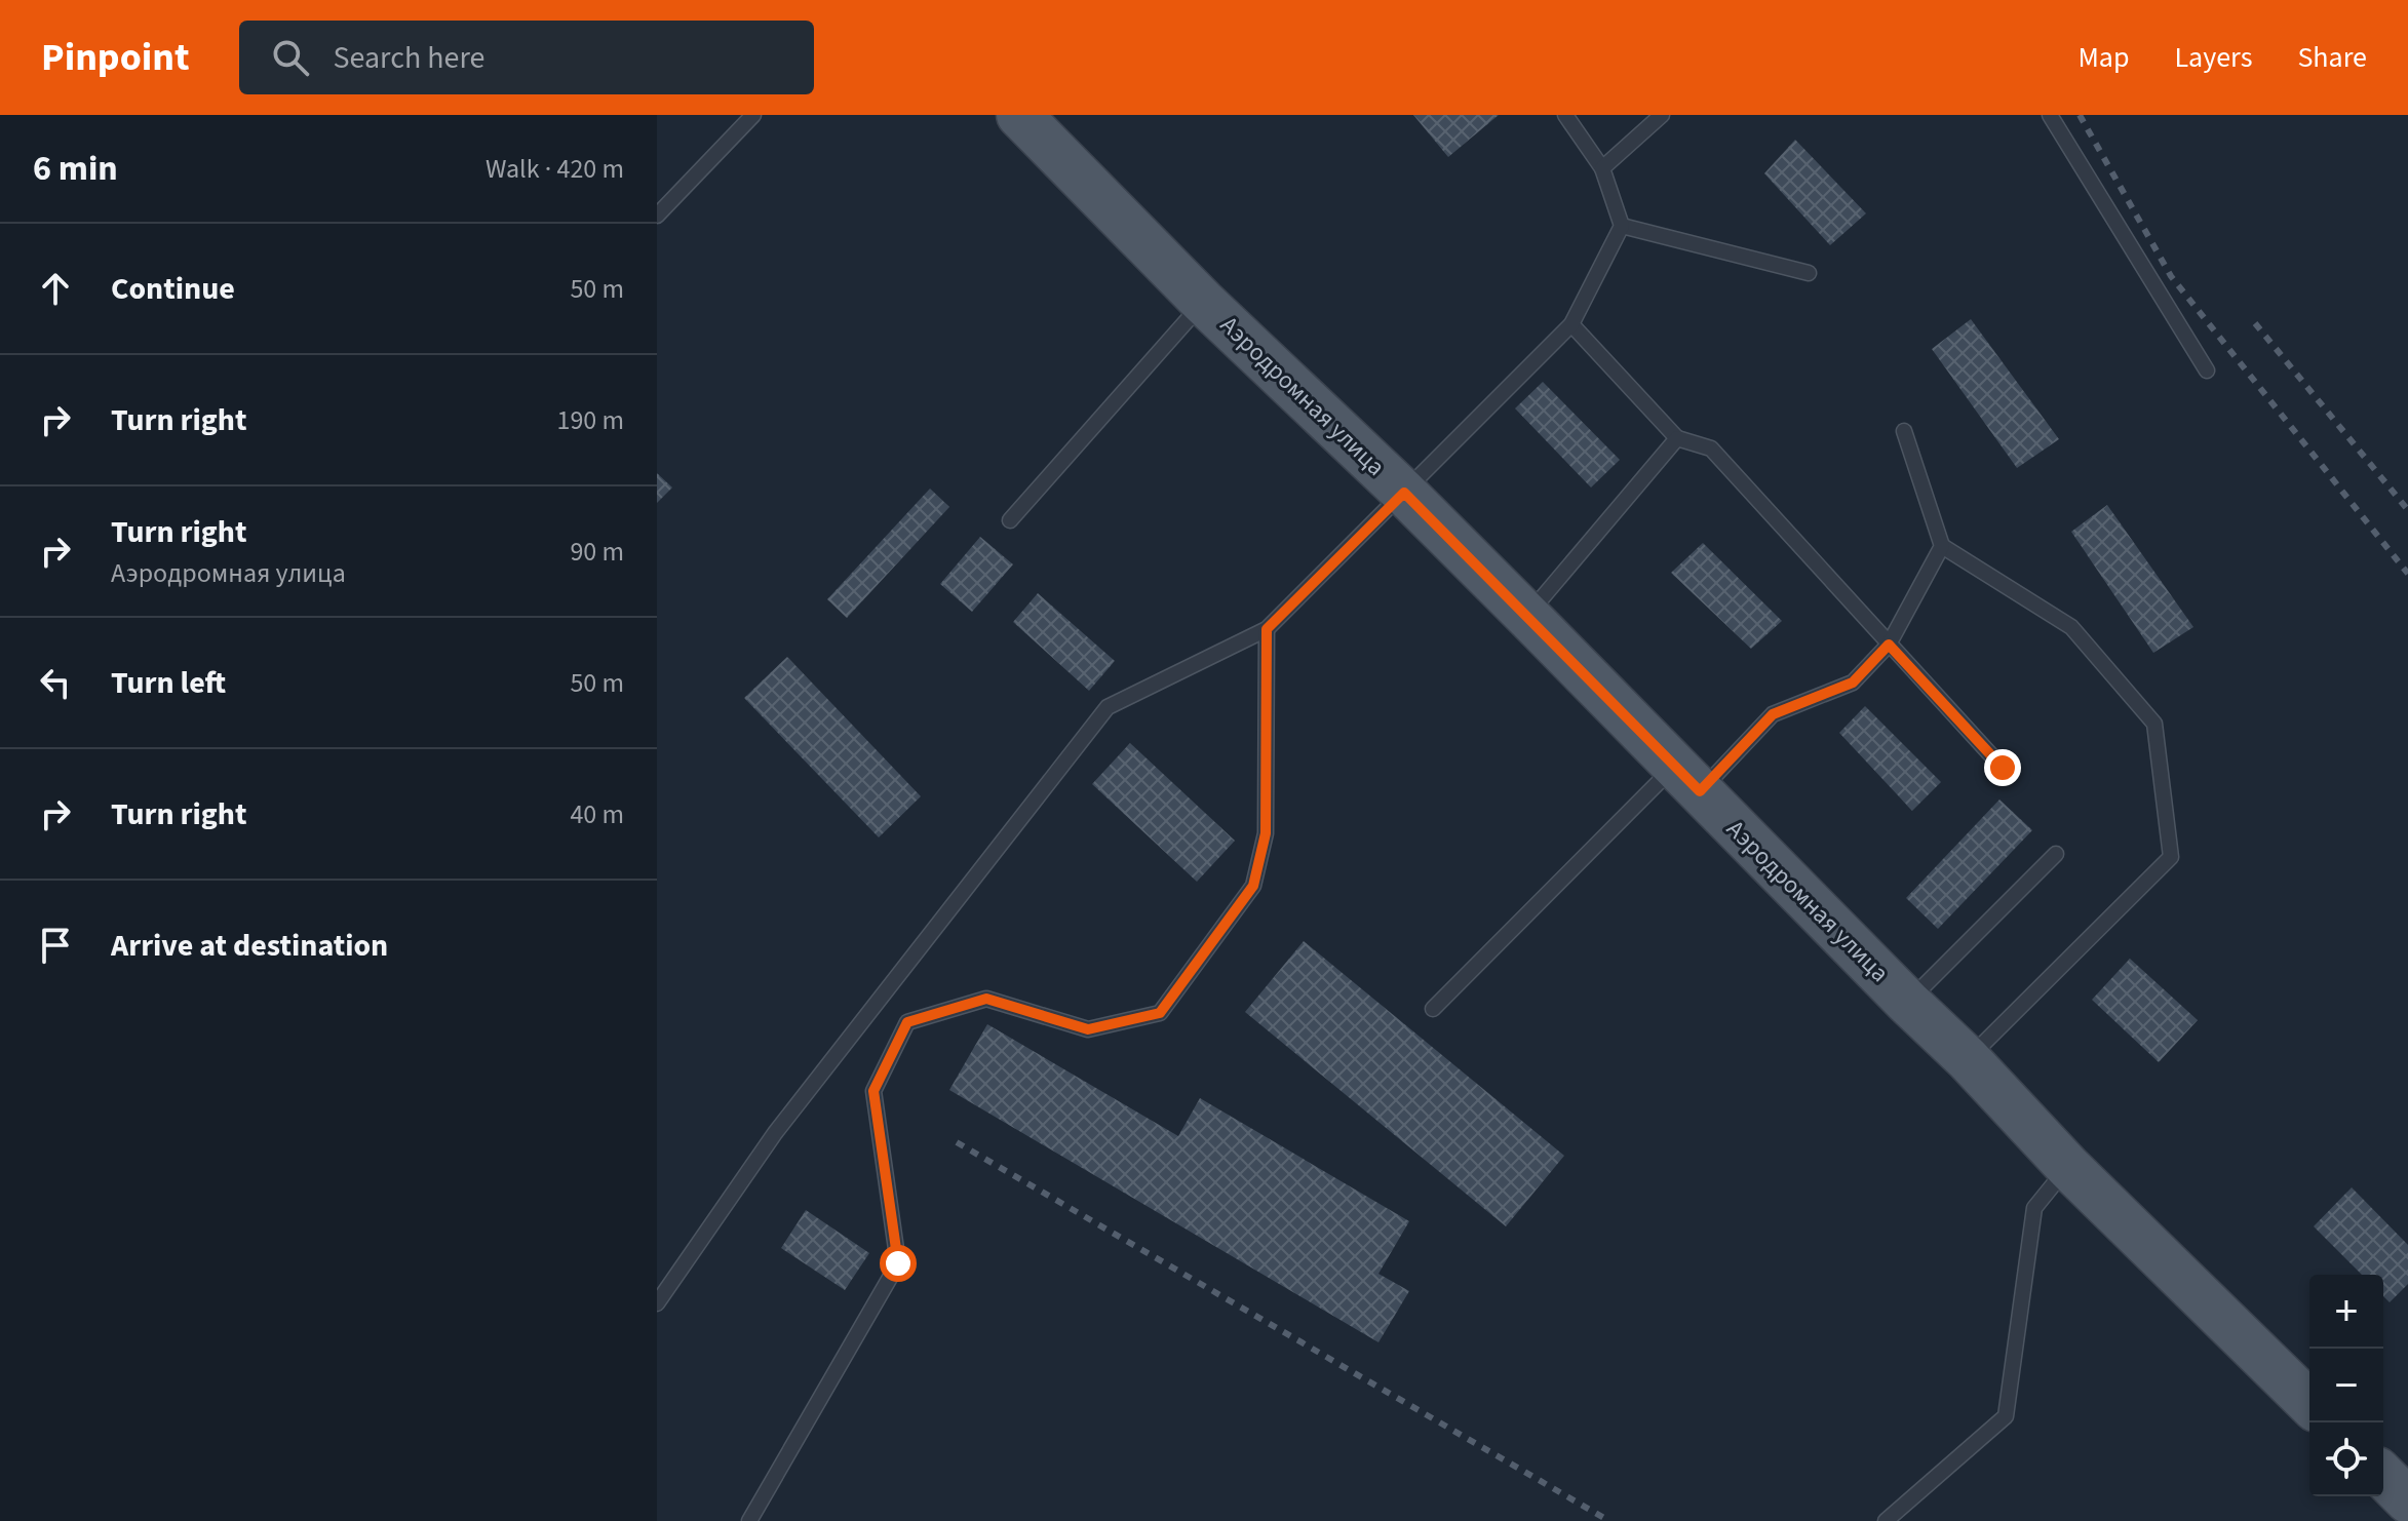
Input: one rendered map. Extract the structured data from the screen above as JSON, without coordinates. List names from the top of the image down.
{
  "streets": {
    "main road": ["Аэродромная улица"]
  },
  "page": {
    "header": "Pinpoint",
    "search": "Search here",
    "nav": ["Map", "Layers", "Share"],
    "heading": ["6 min", "Walk · 420 m"],
    "list": [
      ["Continue", "50 m"],
      ["Turn right", "190 m"],
      ["Turn right", "Аэродромная улица", "90 m"],
      ["Turn left", "50 m"],
      ["Turn right", "40 m"],
      "Arrive at destination"
    ],
    "map_buttons": ["+", "−"]
  }
}
